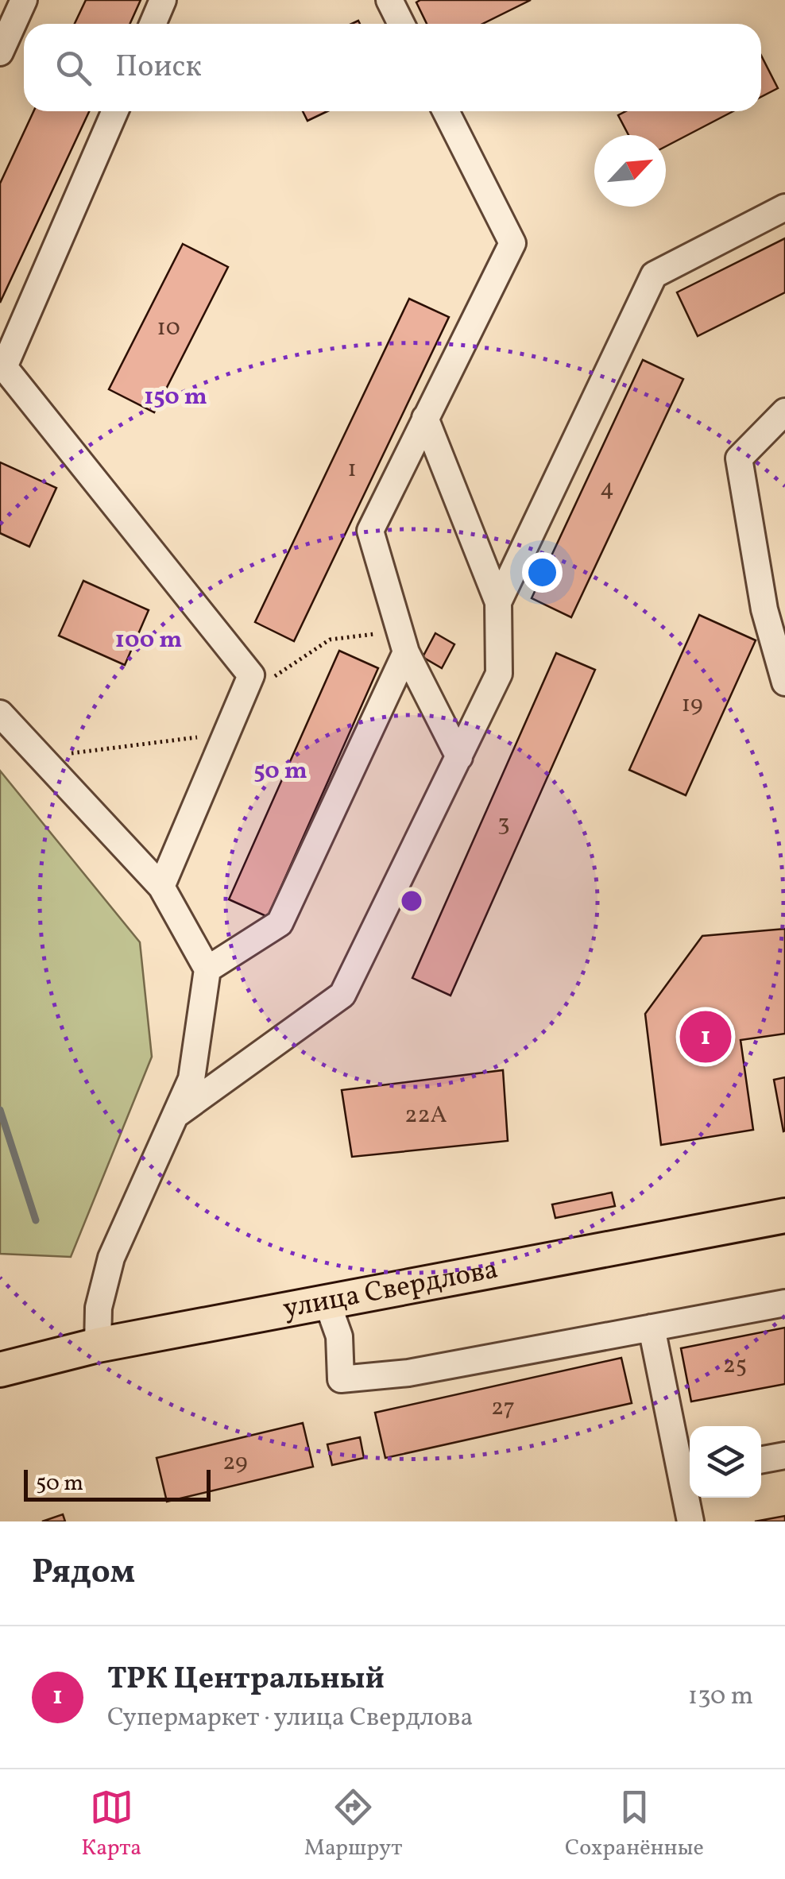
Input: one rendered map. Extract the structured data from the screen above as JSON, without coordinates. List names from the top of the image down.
{
  "streets": {
    "main road": ["улица Свердлова"]
  },
  "house_numbers": [
    "10",
    "1",
    "4",
    "19",
    "3",
    "22А",
    "25",
    "27",
    "29"
  ],
  "scale_bar": "50 m",
  "north": "top right",
  "page": {
    "search": "Поиск",
    "pins": "1",
    "scale": "50 m",
    "heading": "Рядом",
    "list": [
      {
        "mark": "1",
        "name": "ТРК Центральный",
        "note": "Супермаркет · улица Свердлова",
        "value": "130 m"
      }
    ],
    "nav": ["Карта", "Маршрут", "Сохранённые"]
  },
  "rings": ["150 m", "100 m", "50 m"]
}
